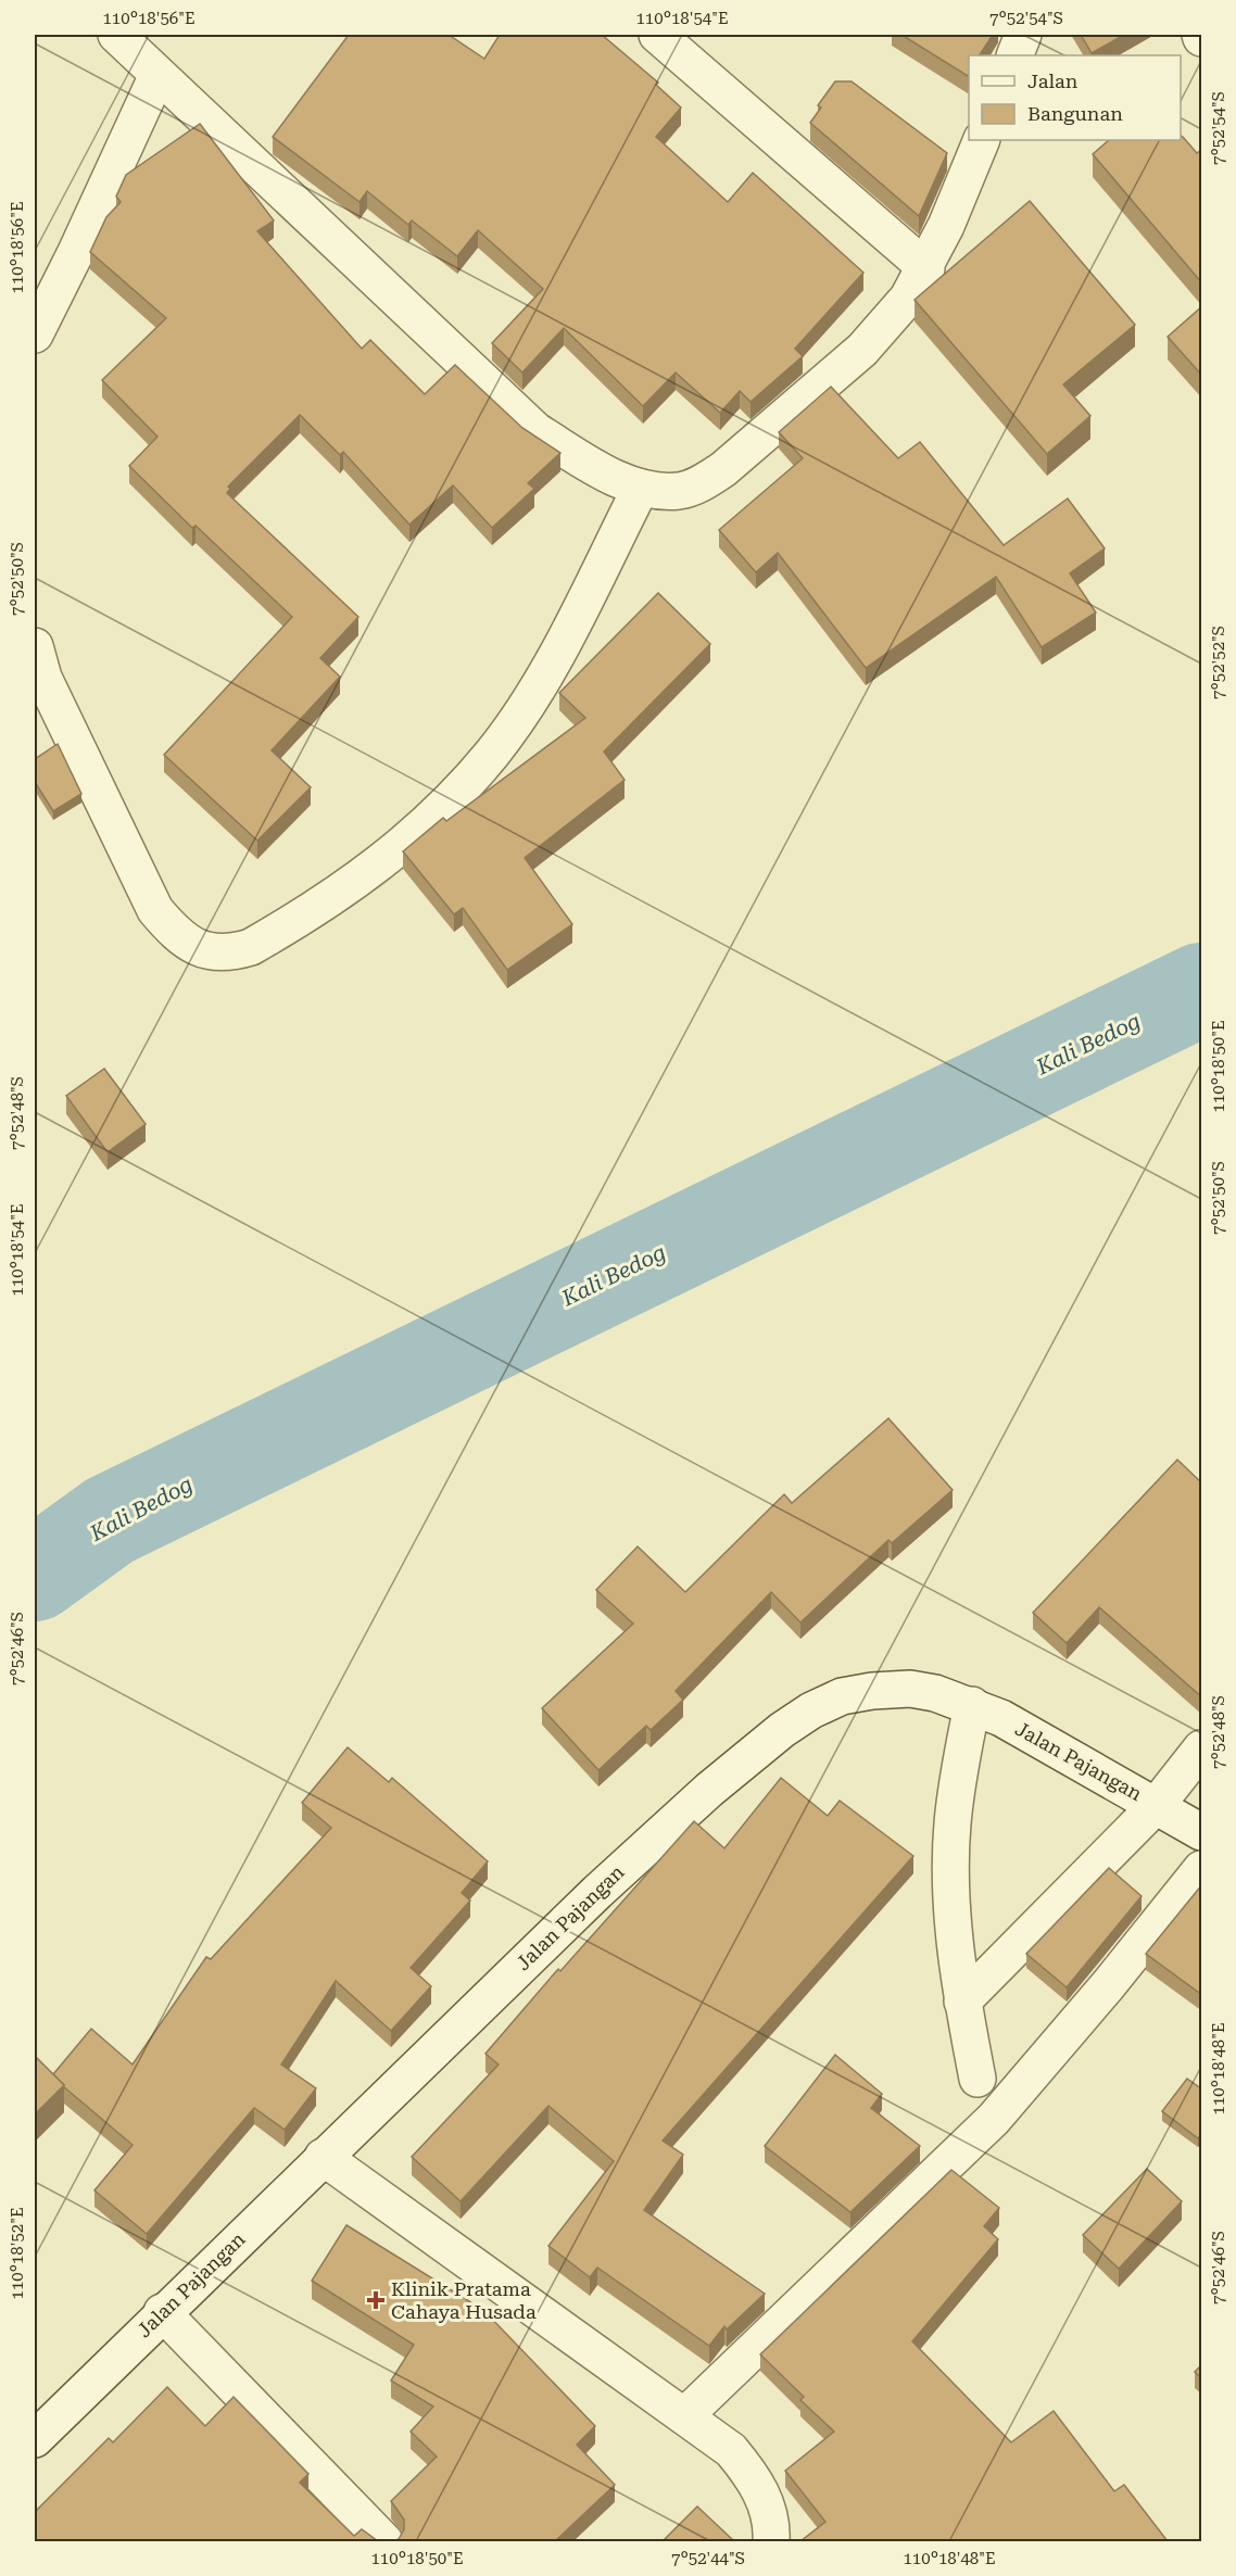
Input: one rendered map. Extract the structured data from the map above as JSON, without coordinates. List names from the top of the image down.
{
  "streets": {
    "street": ["Jalan Pajangan"]
  },
  "water": ["Kali Bedog"],
  "places": {
    "health": ["Klinik Pratama Cahaya Husada"]
  },
  "legend": ["Jalan", "Bangunan"],
  "coordinates": [
    "110°18'56\"E",
    "110°18'54\"E",
    "7°52'54\"S",
    "7°52'50\"S",
    "7°52'52\"S",
    "110°18'50\"E",
    "7°52'48\"S",
    "7°52'46\"S",
    "110°18'48\"E",
    "110°18'52\"E",
    "7°52'44\"S"
  ]
}
